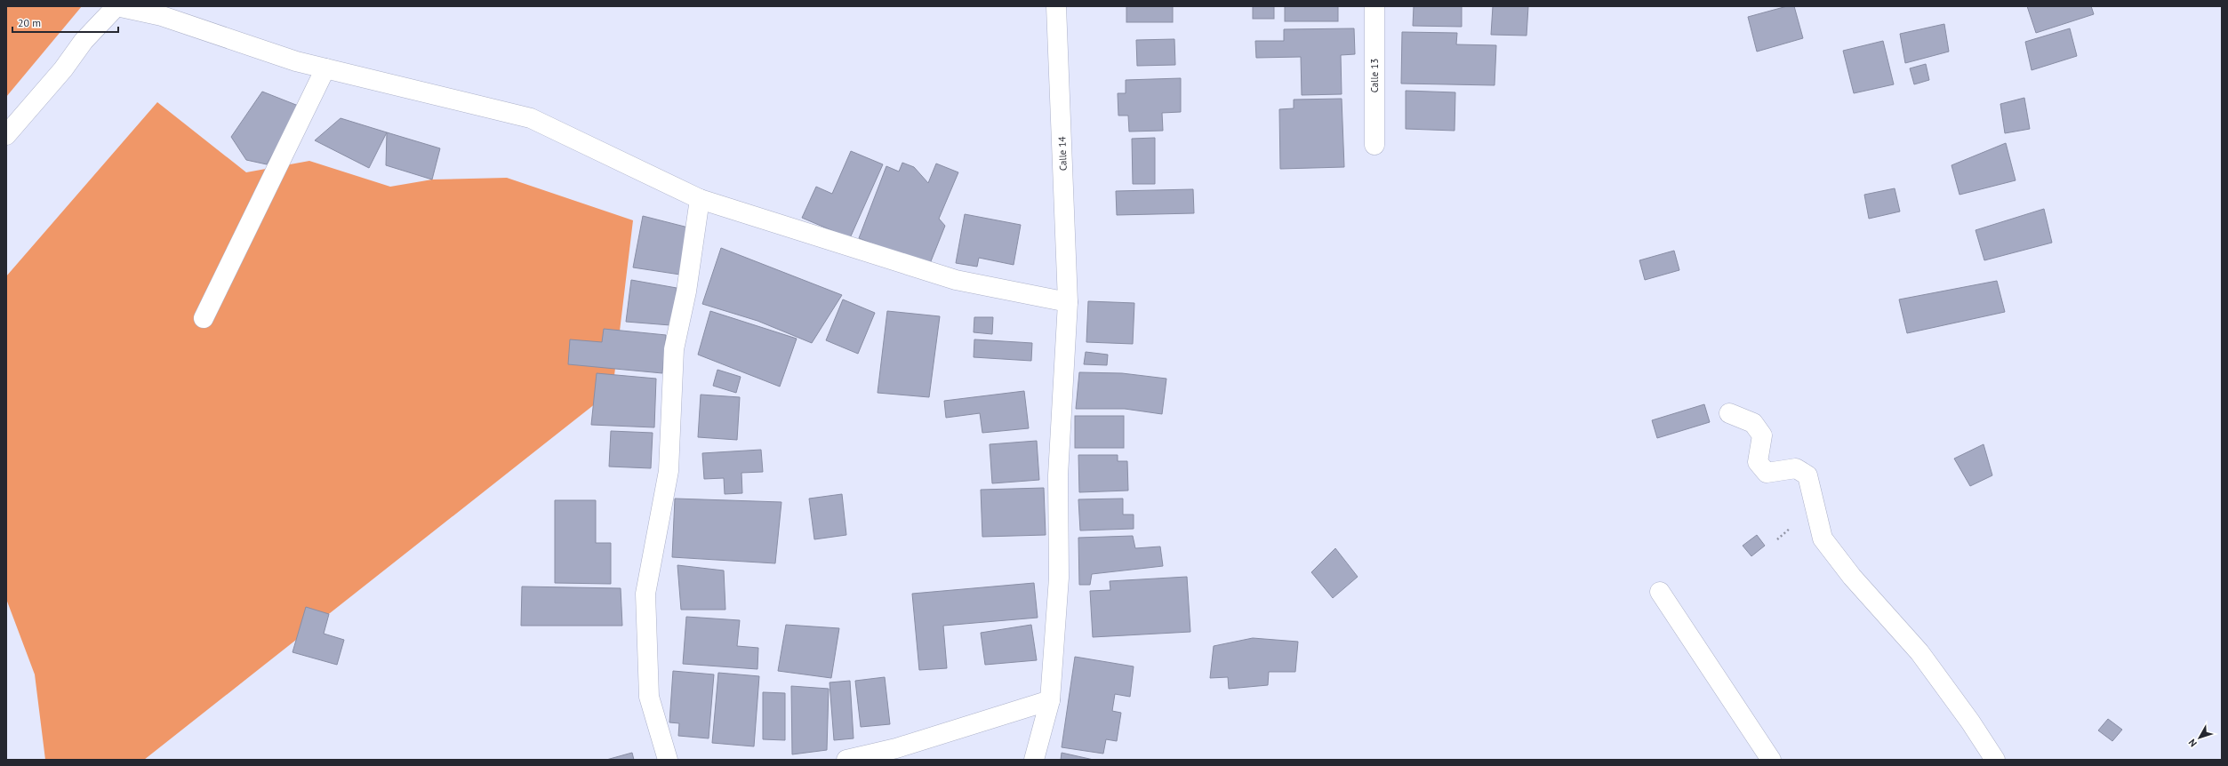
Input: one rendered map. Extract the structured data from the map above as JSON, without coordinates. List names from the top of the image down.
{
  "streets": {
    "street": ["Calle 13", "Calle 14"]
  },
  "scale_bar": "20 m",
  "north": "bottom left"
}
